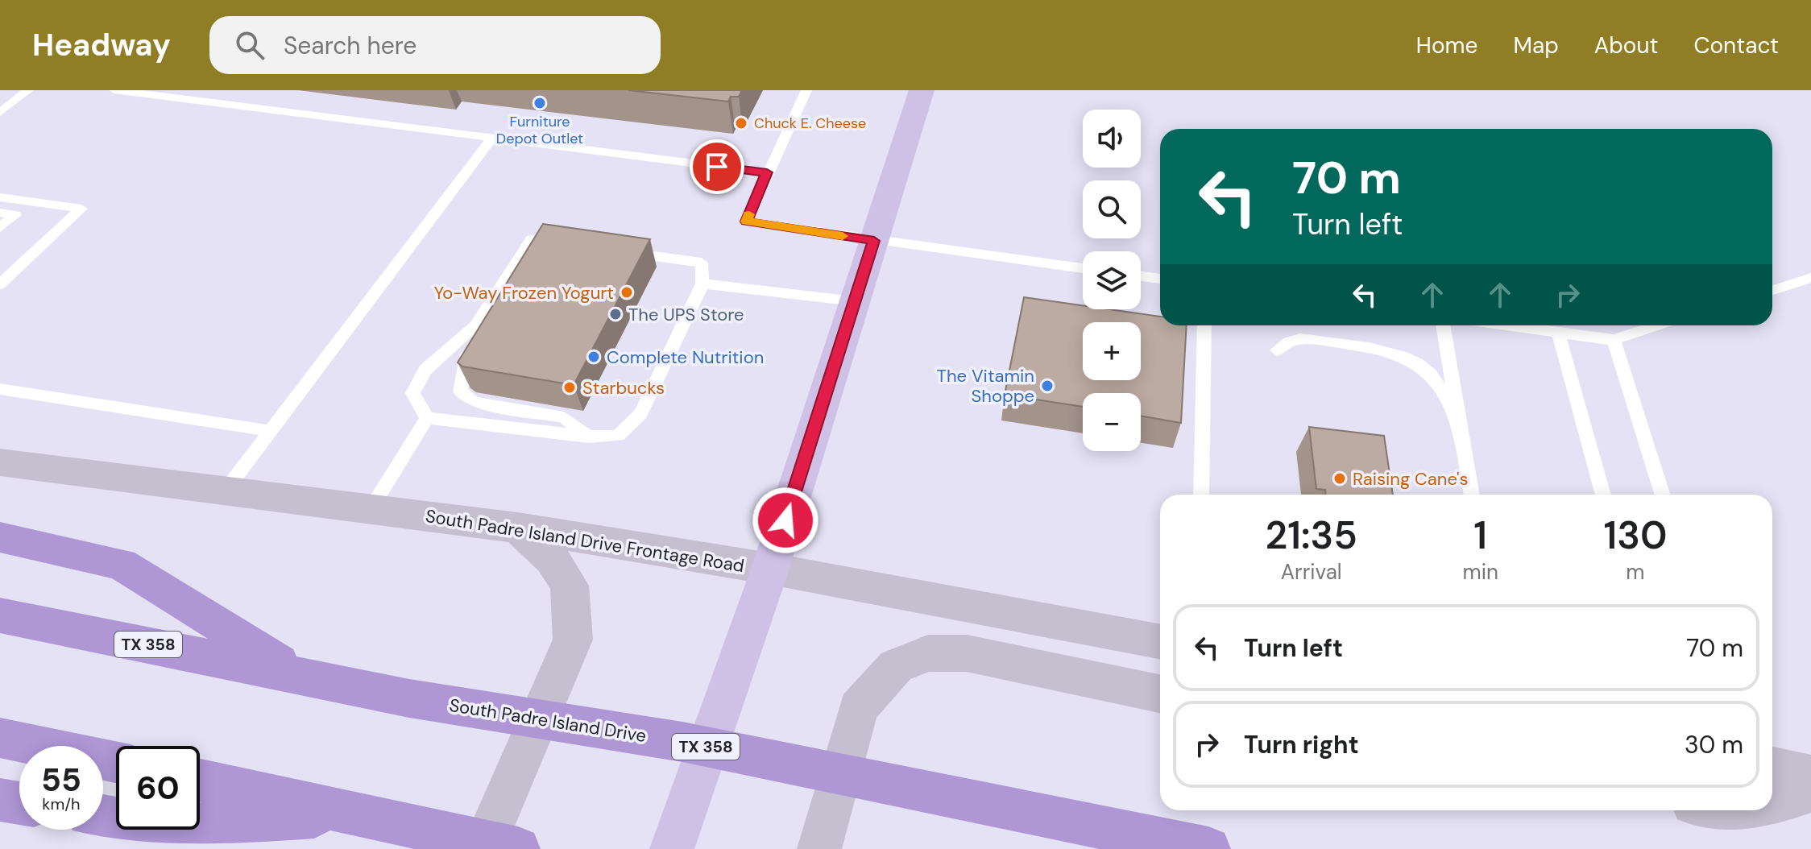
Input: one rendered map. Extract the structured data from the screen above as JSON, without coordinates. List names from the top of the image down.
{
  "streets": {
    "highway": ["TX 358", "South Padre Island Drive"],
    "main road": ["South Padre Island Drive Frontage Road"]
  },
  "places": [
    "Furniture Depot Outlet",
    "Chuck E. Cheese",
    "Yo-Way Frozen Yogurt",
    "The UPS Store",
    "Complete Nutrition",
    "The Vitamin Shoppe",
    "Starbucks",
    "Raising Cane's"
  ],
  "page": {
    "header": "Headway",
    "search": "Search here",
    "nav": [
      "Home",
      "Map",
      "About",
      "Contact"
    ],
    "map_buttons": ["+", "−"],
    "turn": ["70 m", "Turn left"],
    "eta": [
      "21:35",
      "Arrival",
      "1",
      "min",
      "130",
      "m"
    ],
    "list": [
      {
        "name": "Turn left",
        "value": "70 m"
      },
      {
        "name": "Turn right",
        "value": "30 m"
      }
    ],
    "speed": "55 km/h",
    "limit": "60"
  }
}
